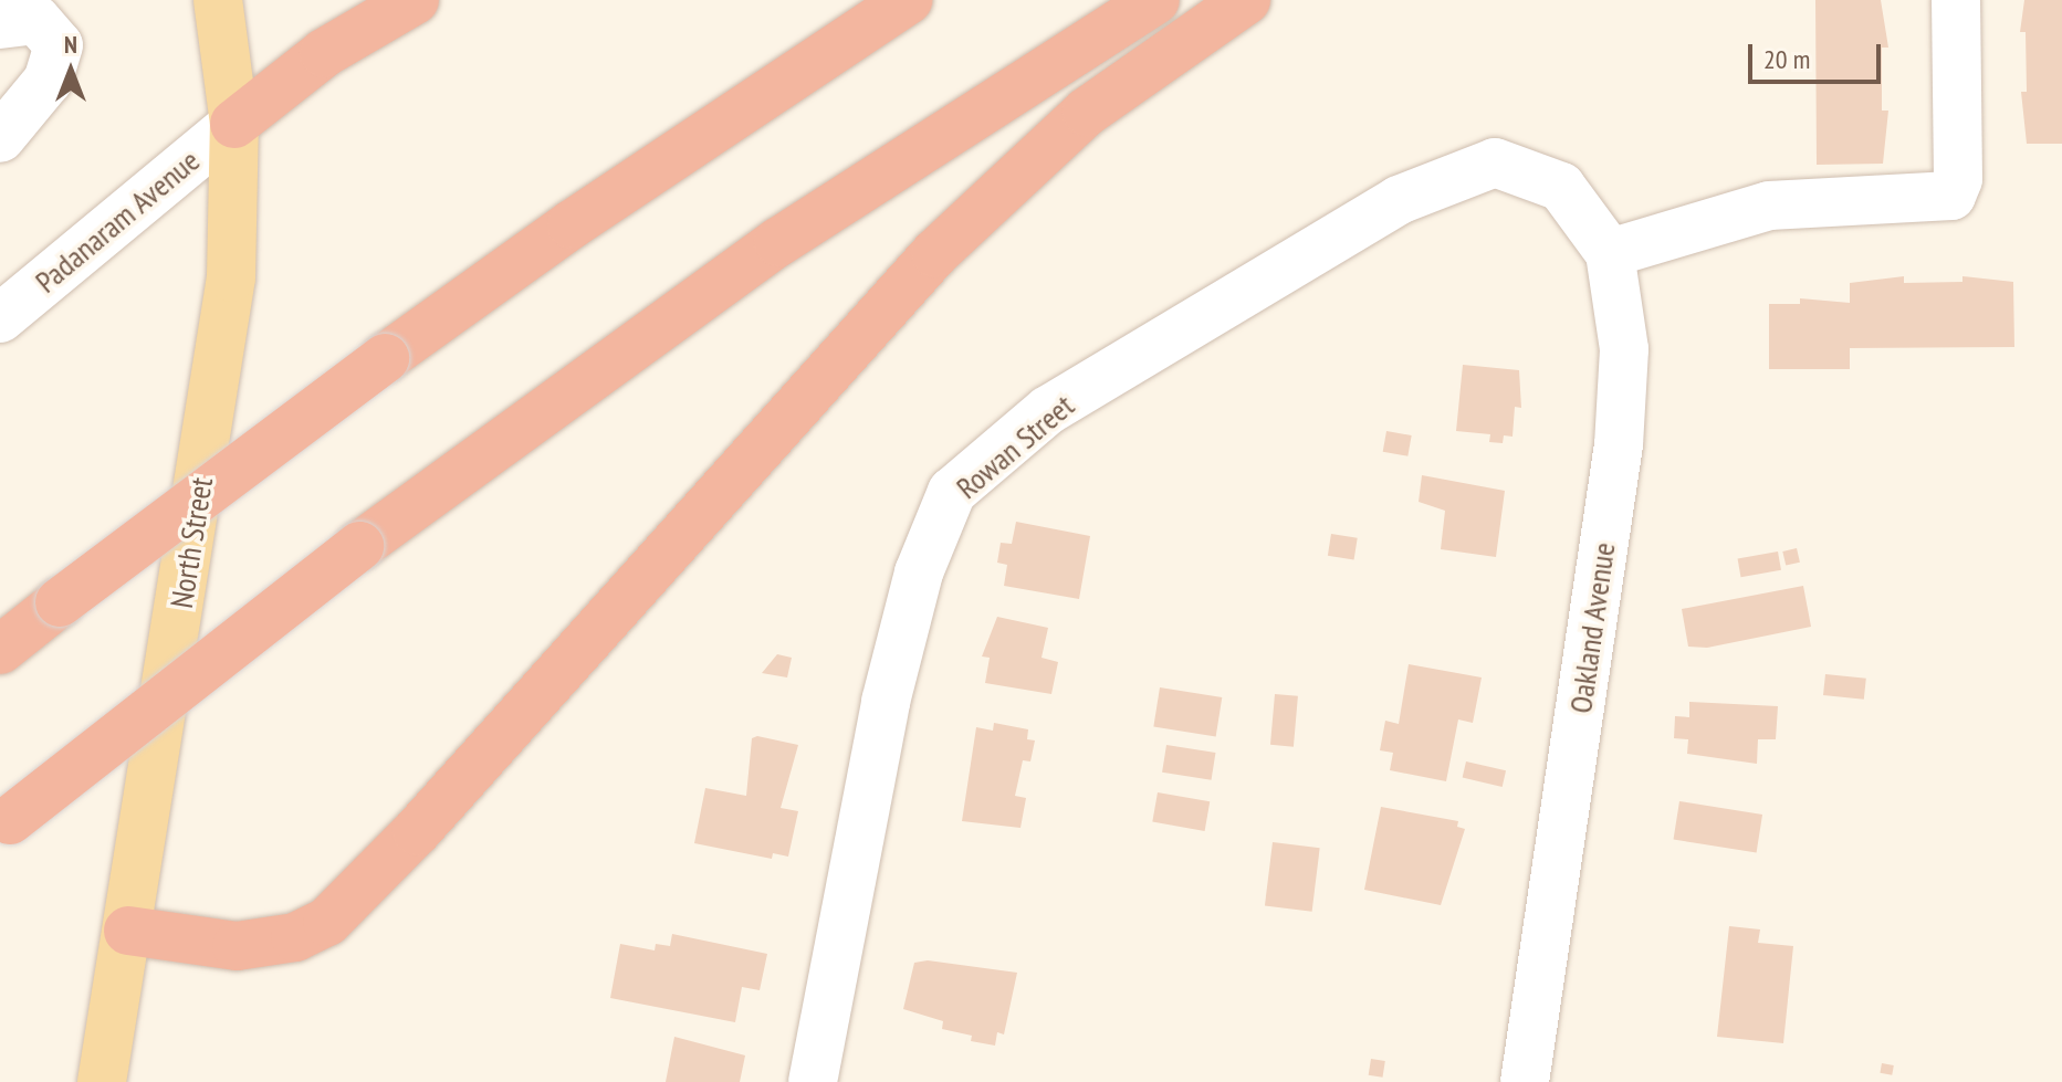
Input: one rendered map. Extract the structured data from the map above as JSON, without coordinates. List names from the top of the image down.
{
  "streets": {
    "main road": ["North Street"],
    "street": ["Padanaram Avenue", "Rowan Street", "Oakland Avenue"]
  },
  "crossings": [
    ["Padanaram Avenue", "North Street"],
    ["Rowan Street", "Oakland Avenue"]
  ],
  "scale_bar": "20 m",
  "north": "top"
}
